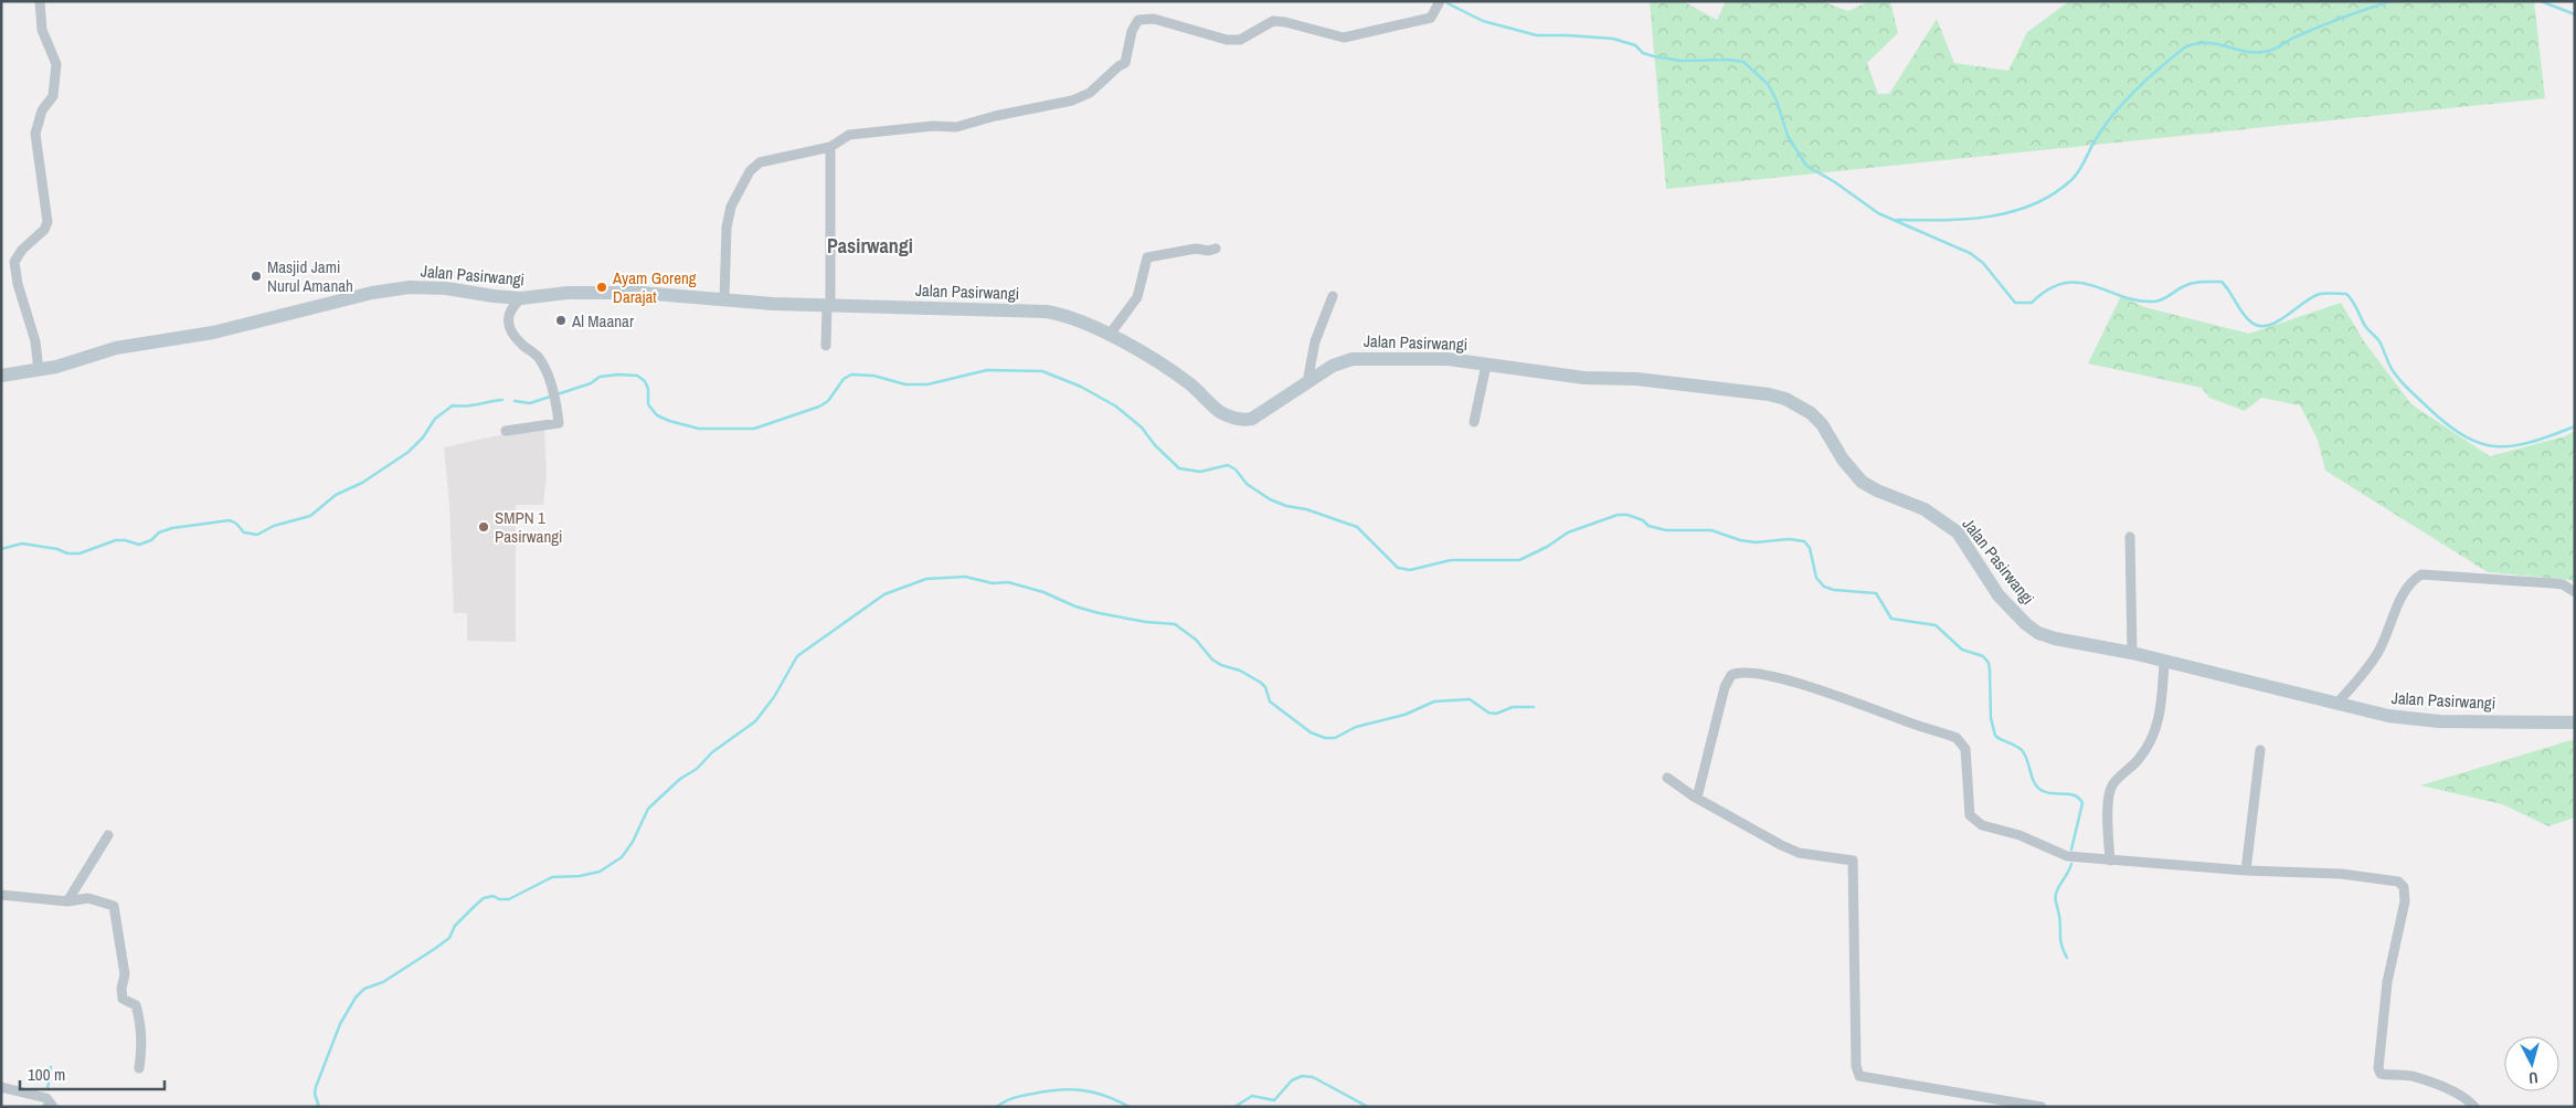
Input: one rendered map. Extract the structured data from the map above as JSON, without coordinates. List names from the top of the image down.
{
  "streets": {
    "street": ["Jalan Pasirwangi"]
  },
  "districts": ["Pasirwangi"],
  "places": [
    "Masjid Jami Nurul Amanah",
    "Ayam Goreng Darajat",
    "Al Maanar",
    "SMPN 1 Pasirwangi"
  ],
  "scale_bar": "100 m",
  "north": "bottom"
}
